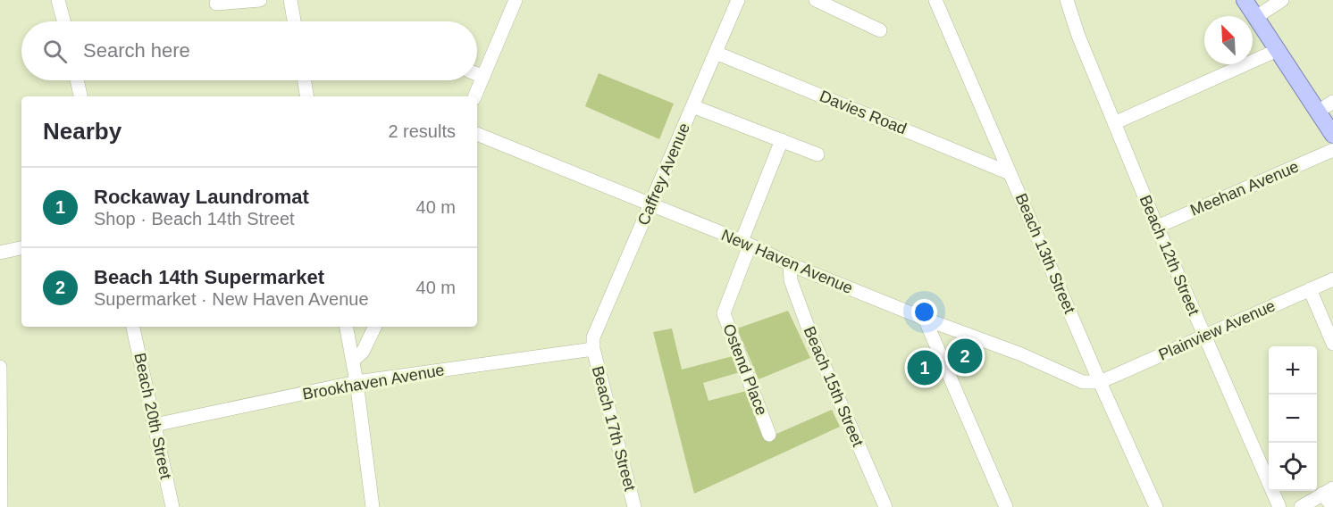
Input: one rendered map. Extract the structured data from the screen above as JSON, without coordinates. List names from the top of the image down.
{
  "streets": {
    "street": [
      "Davies Road",
      "Caffrey Avenue",
      "Meehan Avenue",
      "Beach 13th Street",
      "Beach 12th Street",
      "New Haven Avenue",
      "Plainview Avenue",
      "Ostend Place",
      "Brookhaven Avenue",
      "Beach 15th Street",
      "Beach 20th Street",
      "Beach 17th Street"
    ]
  },
  "crossings": [
    ["Davies Road", "Caffrey Avenue"],
    ["Davies Road", "Beach 13th Street"],
    ["Caffrey Avenue", "New Haven Avenue"],
    ["Caffrey Avenue", "Brookhaven Avenue"],
    ["Caffrey Avenue", "Beach 17th Street"],
    ["Meehan Avenue", "Beach 12th Street"],
    ["Beach 13th Street", "New Haven Avenue"],
    ["Beach 13th Street", "Plainview Avenue"],
    ["Beach 12th Street", "Plainview Avenue"],
    ["New Haven Avenue", "Plainview Avenue"],
    ["New Haven Avenue", "Ostend Place"],
    ["New Haven Avenue", "Beach 15th Street"],
    ["Brookhaven Avenue", "Beach 20th Street"],
    ["Brookhaven Avenue", "Beach 17th Street"]
  ],
  "north": "top left",
  "page": {
    "search": "Search here",
    "heading": ["Nearby", "2 results"],
    "list": [
      {
        "mark": "1",
        "name": "Rockaway Laundromat",
        "note": "Shop · Beach 14th Street",
        "value": "40 m"
      },
      {
        "mark": "2",
        "name": "Beach 14th Supermarket",
        "note": "Supermarket · New Haven Avenue",
        "value": "40 m"
      }
    ],
    "pins": ["2", "1"],
    "map_buttons": ["+", "−"]
  }
}
